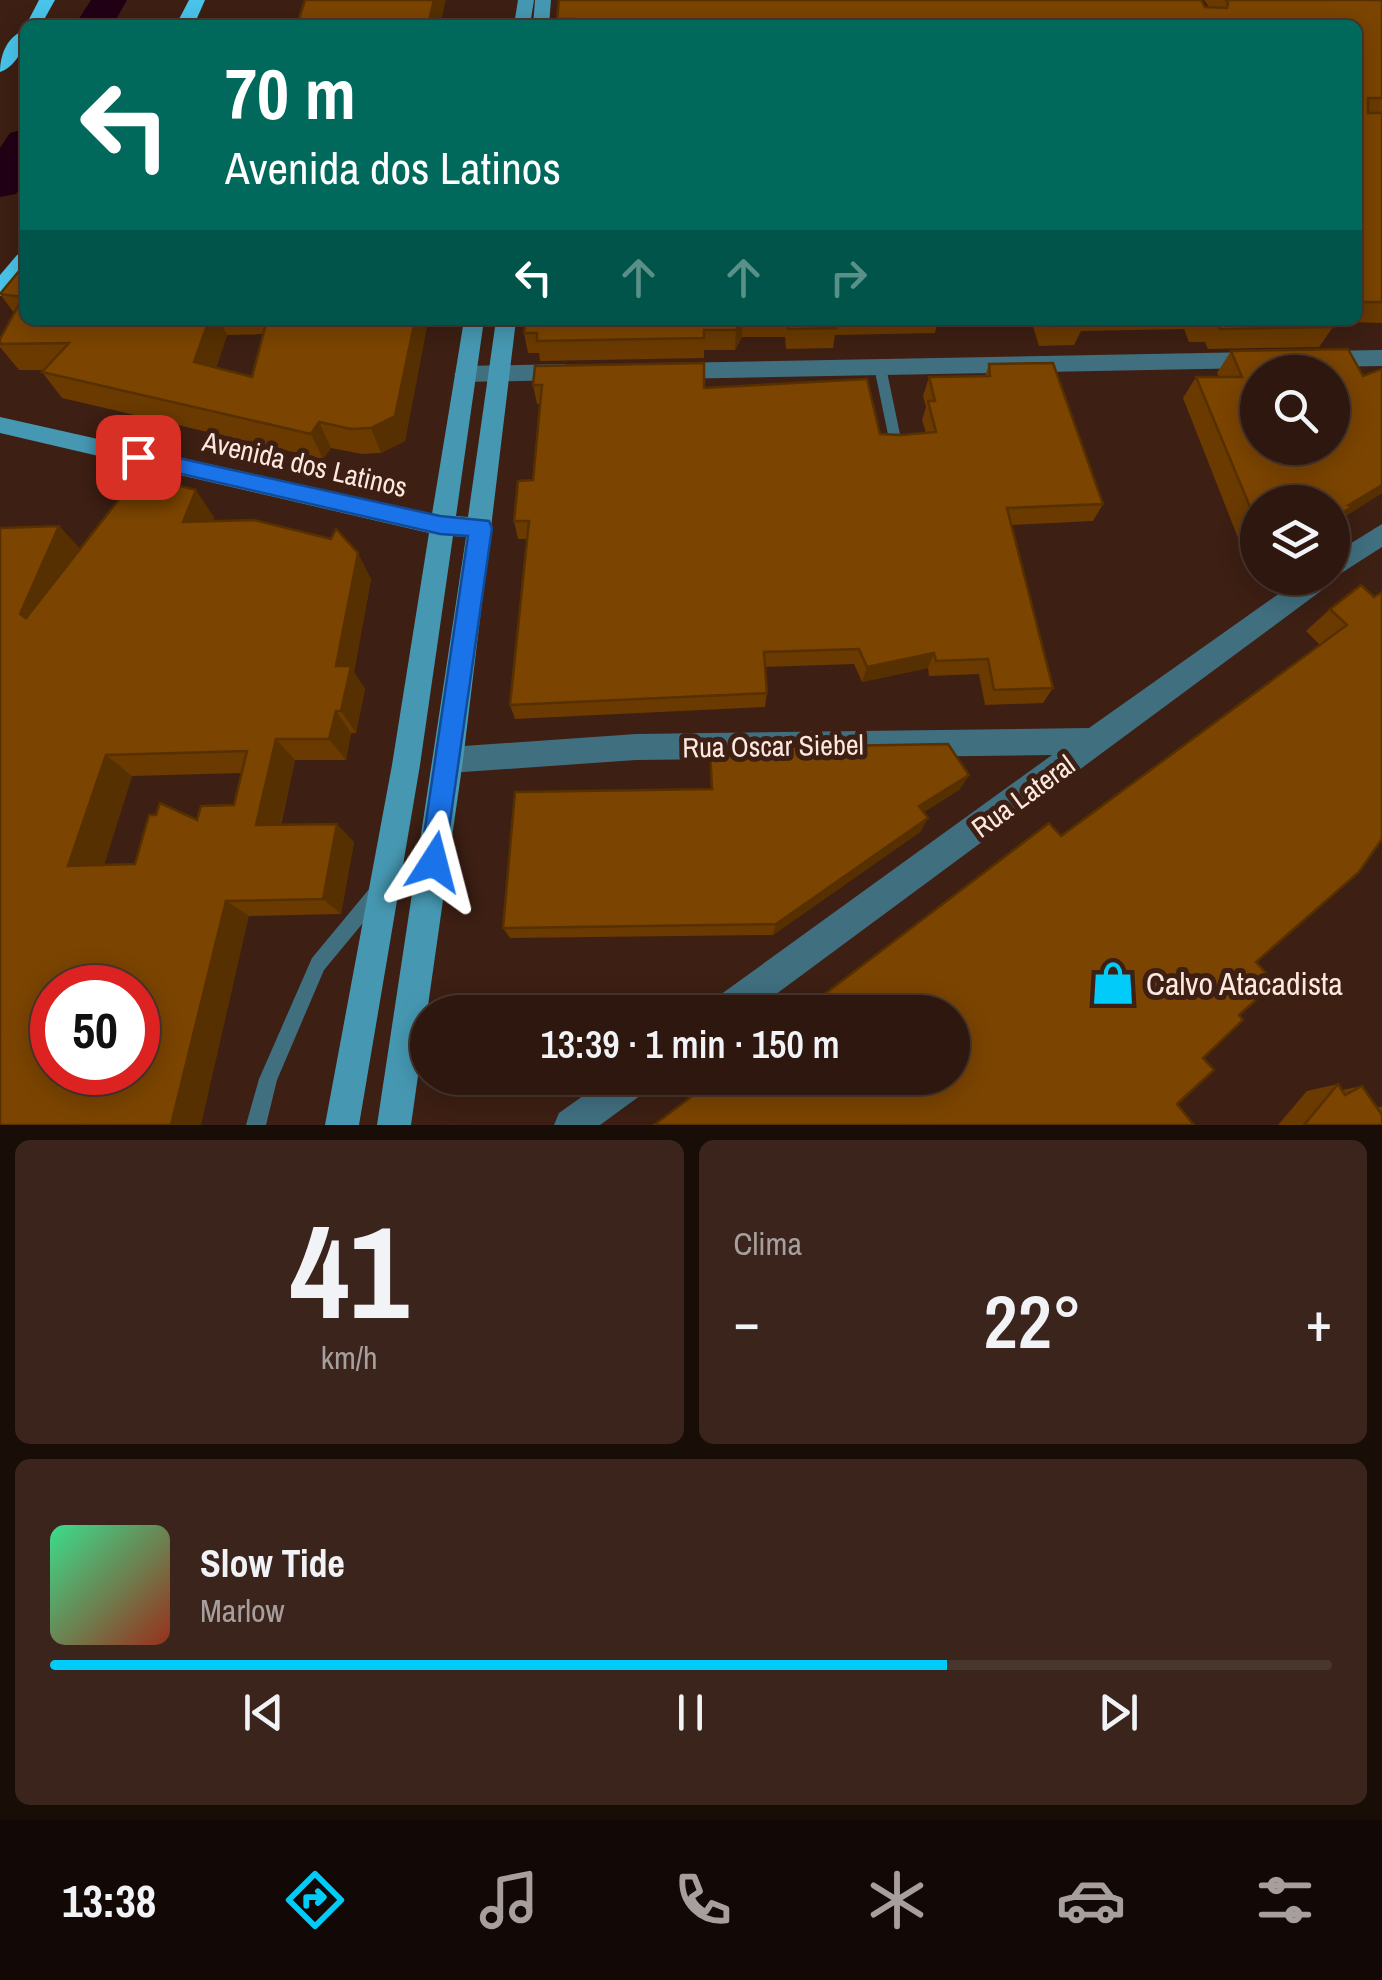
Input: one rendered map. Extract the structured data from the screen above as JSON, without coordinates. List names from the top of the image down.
{
  "streets": {
    "main road": ["Avenida dos Latinos"],
    "street": ["Rua Oscar Siebel", "Rua Lateral"]
  },
  "crossings": [
    ["Rua Oscar Siebel", "Rua Lateral"]
  ],
  "places": {
    "shop": ["Calvo Atacadista"]
  },
  "page": {
    "turn": ["70 m", "Avenida dos Latinos"],
    "limit": "50",
    "trip": "13:39 · 1 min · 150 m",
    "tile": [
      ["41", "km/h"],
      "Clima"
    ],
    "heat": ["−", "22°", "+"],
    "song": ["Slow Tide", "Marlow"],
    "tabs": "13:38"
  }
}
